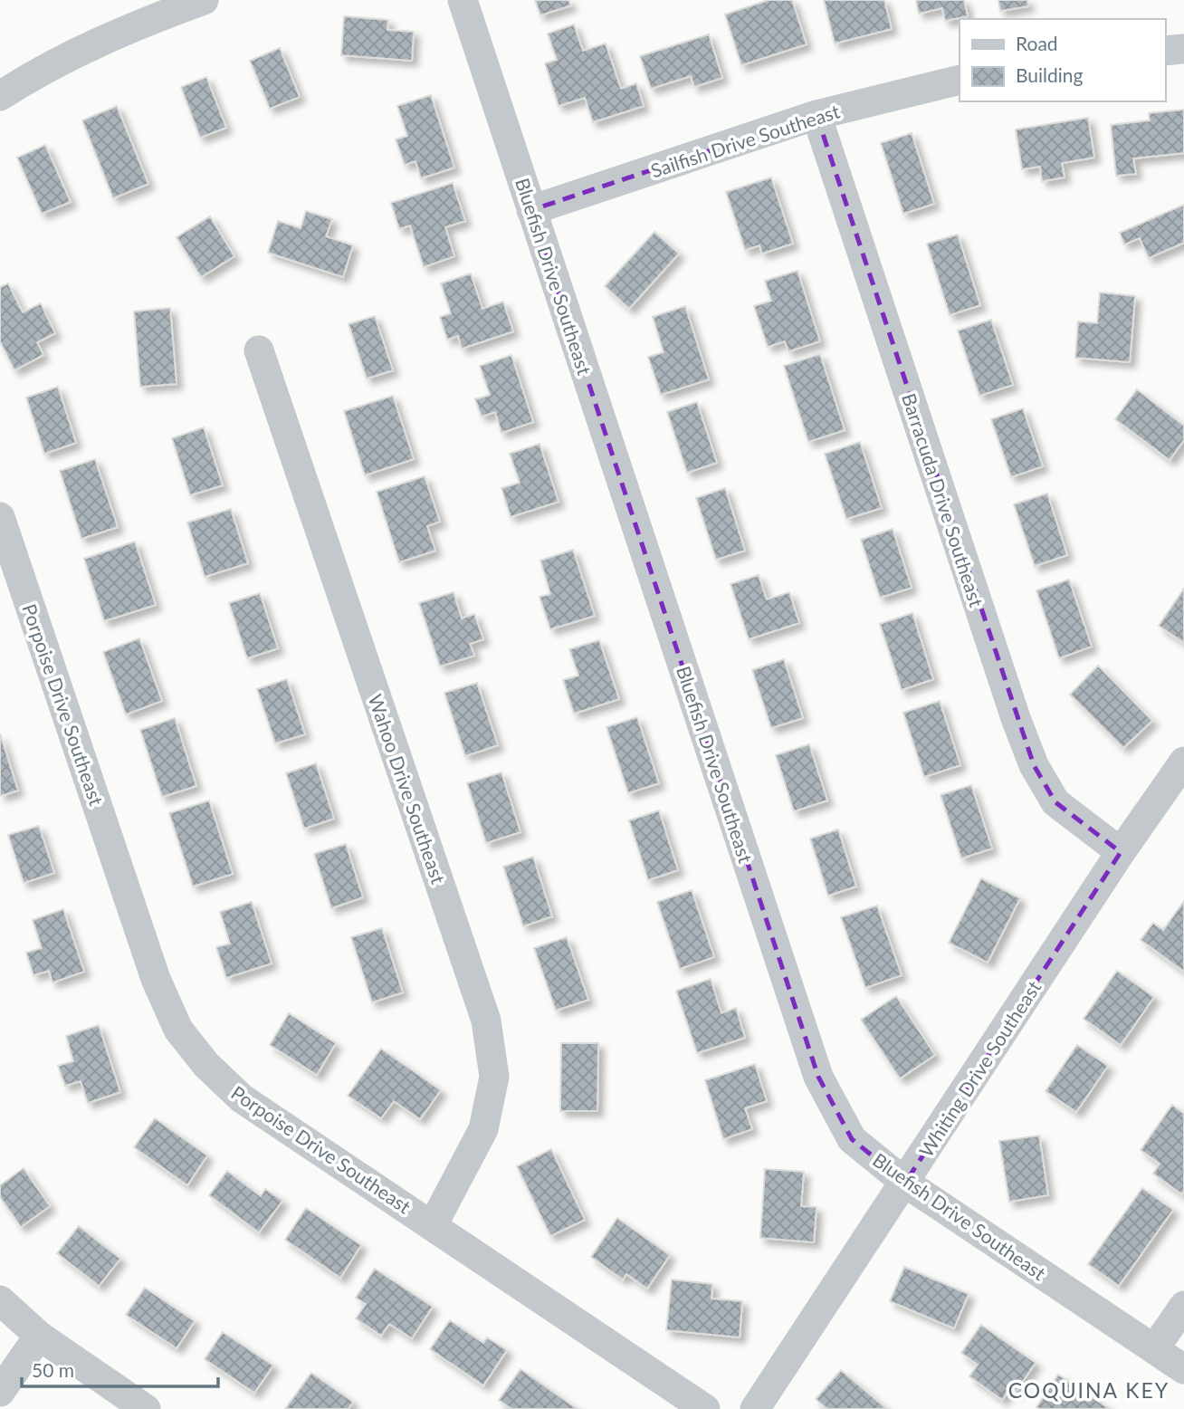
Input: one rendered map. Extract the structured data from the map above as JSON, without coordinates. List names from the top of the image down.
{
  "streets": {
    "street": [
      "Sailfish Drive Southeast",
      "Bluefish Drive Southeast",
      "Barracuda Drive Southeast",
      "Porpoise Drive Southeast",
      "Wahoo Drive Southeast",
      "Whiting Drive Southeast"
    ]
  },
  "crossings": [
    ["Sailfish Drive Southeast", "Bluefish Drive Southeast"],
    ["Sailfish Drive Southeast", "Barracuda Drive Southeast"],
    ["Bluefish Drive Southeast", "Whiting Drive Southeast"],
    ["Barracuda Drive Southeast", "Whiting Drive Southeast"],
    ["Porpoise Drive Southeast", "Wahoo Drive Southeast"]
  ],
  "districts": ["COQUINA KEY"],
  "legend": ["Road", "Building"],
  "scale_bar": "50 m"
}
